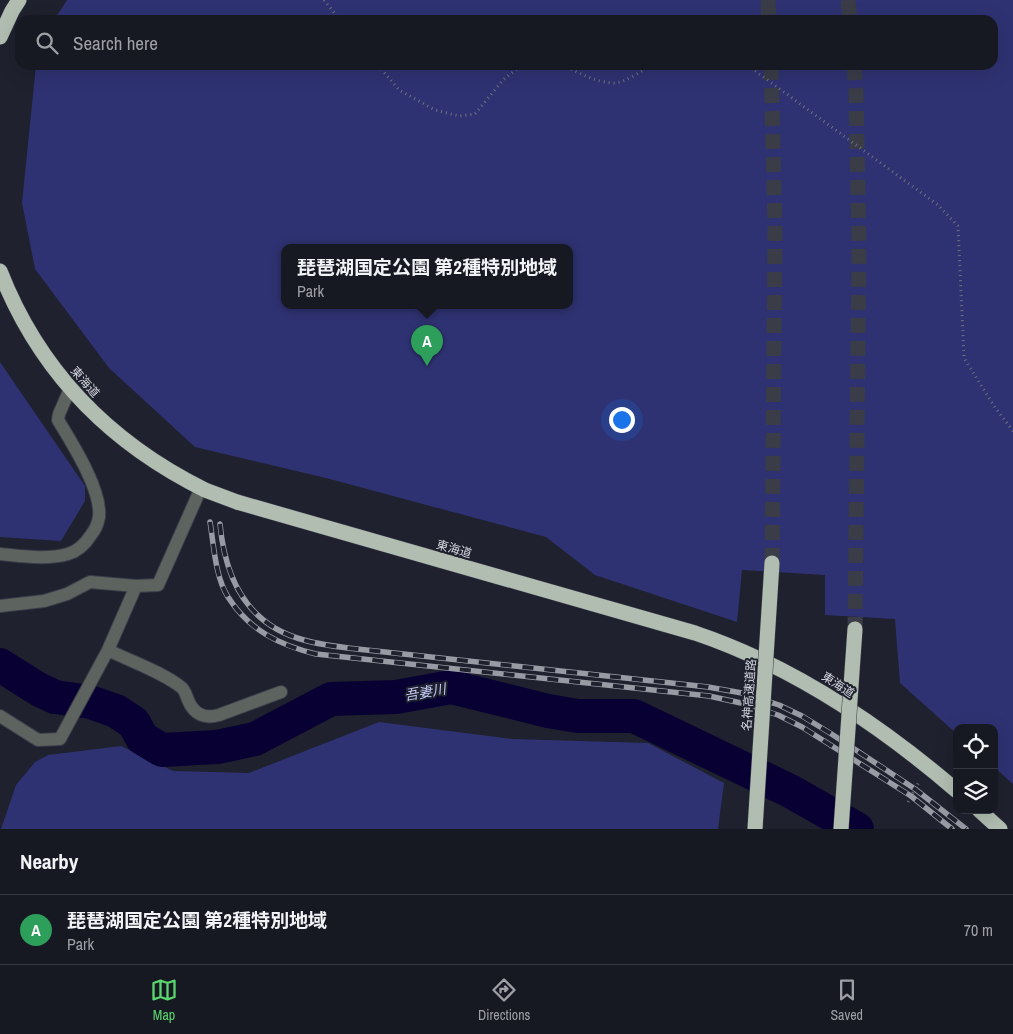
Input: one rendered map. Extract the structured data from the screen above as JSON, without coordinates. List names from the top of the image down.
{
  "streets": {
    "highway": ["東海道", "名神高速道路"]
  },
  "water": ["吾妻川"],
  "page": {
    "search": "Search here",
    "popup": ["琵琶湖国定公園 第2種特別地域", "Park"],
    "pins": "A",
    "heading": "Nearby",
    "list": [
      {
        "mark": "A",
        "name": "琵琶湖国定公園 第2種特別地域",
        "note": "Park",
        "value": "70 m"
      }
    ],
    "nav": ["Map", "Directions", "Saved"]
  }
}
